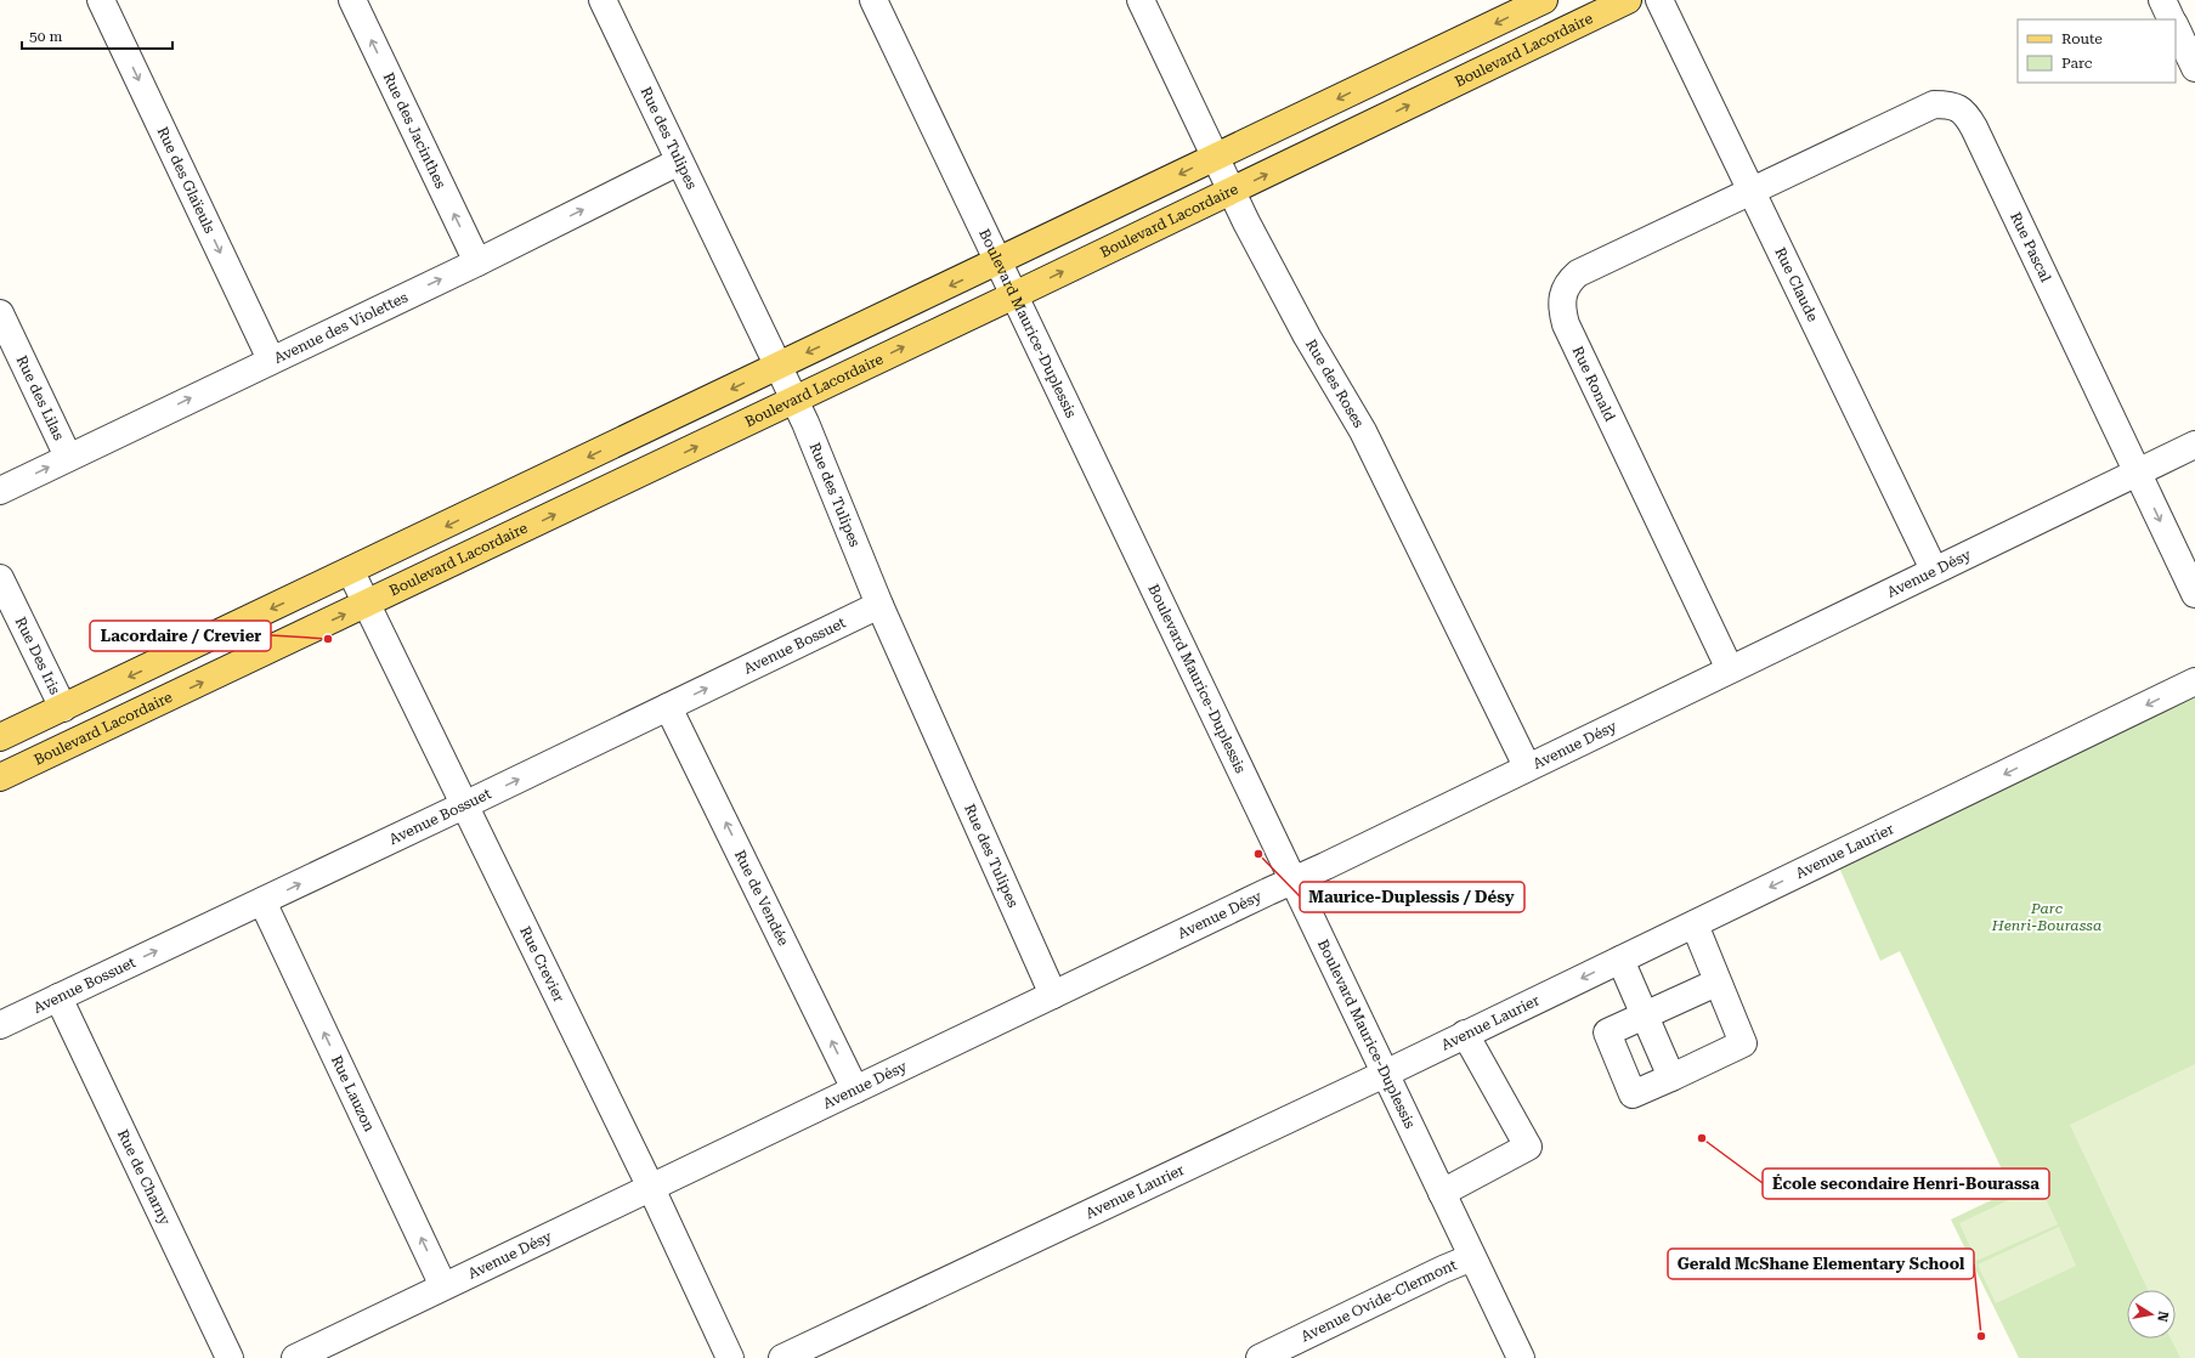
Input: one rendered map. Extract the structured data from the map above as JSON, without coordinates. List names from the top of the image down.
{
  "streets": {
    "main road": ["Boulevard Lacordaire"],
    "street": [
      "Rue des Jacinthes",
      "Rue des Tulipes",
      "Rue des Glaïeuls",
      "Rue Pascal",
      "Rue Claude",
      "Boulevard Maurice-Duplessis",
      "Avenue des Violettes",
      "Rue des Roses",
      "Rue Ronald",
      "Rue des Lilas",
      "Avenue Désy",
      "Avenue Bossuet",
      "Rue Des Iris",
      "Avenue Laurier",
      "Rue de Vendée",
      "Rue Crevier",
      "Rue Lauzon",
      "Rue de Charny",
      "Avenue Ovide-Clermont"
    ]
  },
  "crossings": [
    ["Boulevard Lacordaire", "Rue des Tulipes"],
    ["Boulevard Lacordaire", "Boulevard Maurice-Duplessis"],
    ["Boulevard Lacordaire", "Rue des Roses"],
    ["Boulevard Lacordaire", "Rue Crevier"],
    ["Rue des Jacinthes", "Avenue des Violettes"],
    ["Rue des Tulipes", "Avenue des Violettes"],
    ["Rue des Tulipes", "Avenue Désy"],
    ["Rue des Tulipes", "Avenue Bossuet"],
    ["Rue des Glaïeuls", "Avenue des Violettes"],
    ["Rue Pascal", "Rue Claude"],
    ["Rue Pascal", "Rue Ronald"],
    ["Rue Pascal", "Avenue Désy"],
    ["Rue Claude", "Rue Ronald"],
    ["Rue Claude", "Avenue Désy"],
    ["Boulevard Maurice-Duplessis", "Avenue Désy"],
    ["Boulevard Maurice-Duplessis", "Avenue Laurier"],
    ["Boulevard Maurice-Duplessis", "Avenue Ovide-Clermont"],
    ["Avenue des Violettes", "Rue des Lilas"],
    ["Rue des Roses", "Avenue Désy"],
    ["Rue Ronald", "Avenue Désy"],
    ["Avenue Désy", "Rue de Vendée"],
    ["Avenue Désy", "Rue Crevier"],
    ["Avenue Désy", "Rue Lauzon"],
    ["Avenue Bossuet", "Rue de Vendée"],
    ["Avenue Bossuet", "Rue Crevier"],
    ["Avenue Bossuet", "Rue Lauzon"],
    ["Avenue Bossuet", "Rue de Charny"]
  ],
  "one_way": [
    "Rue des Jacinthes",
    "Rue des Glaïeuls",
    "Avenue des Violettes",
    "Avenue Bossuet",
    "Avenue Laurier",
    "Rue de Vendée",
    "Rue Lauzon"
  ],
  "parks": ["Parc Henri-Bourassa"],
  "places": [
    "Lacordaire / Crevier",
    "Maurice-Duplessis / Désy",
    "École secondaire Henri-Bourassa",
    "Gerald McShane Elementary School"
  ],
  "legend": ["Route", "Parc"],
  "scale_bar": "50 m",
  "north": "right"
}
